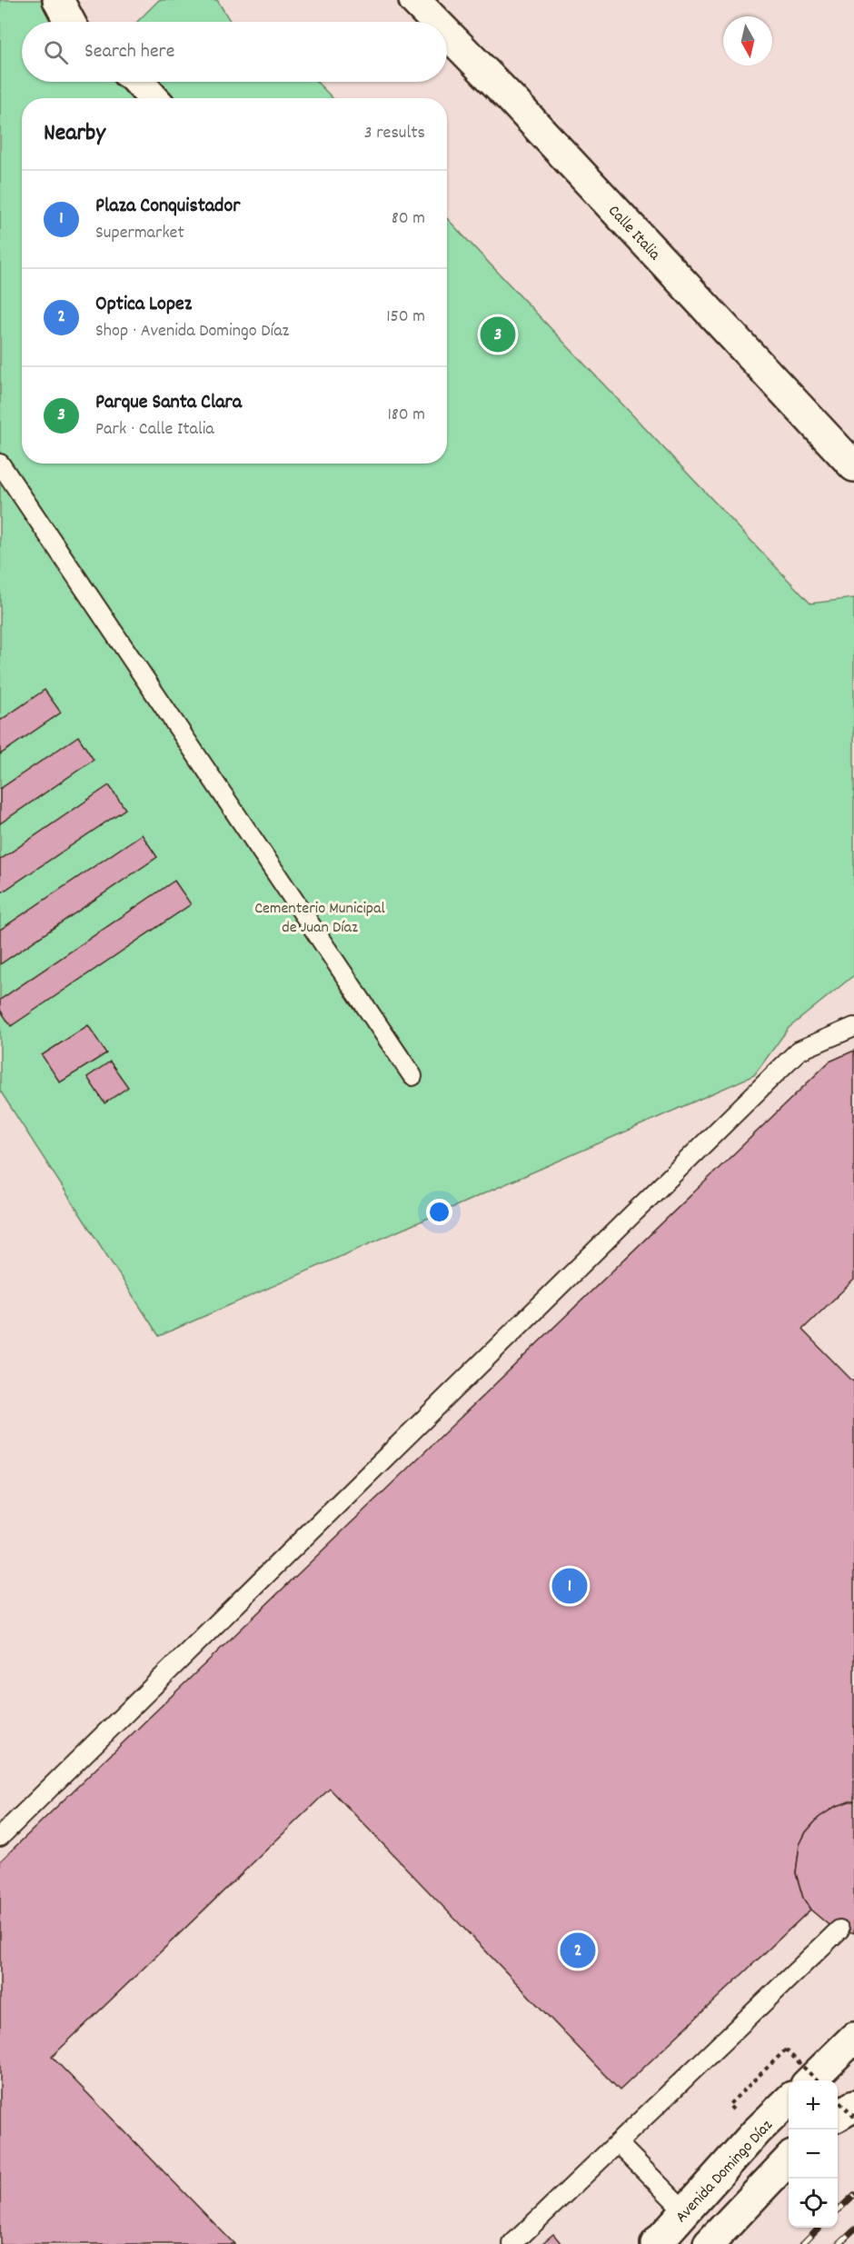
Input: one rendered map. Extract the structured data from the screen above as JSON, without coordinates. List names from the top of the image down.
{
  "streets": {
    "street": ["Calle Italia", "Avenida Domingo Díaz"]
  },
  "parks": ["Cementerio Municipal de Juan Díaz"],
  "north": "bottom",
  "page": {
    "search": "Search here",
    "heading": ["Nearby", "3 results"],
    "list": [
      {
        "mark": "1",
        "name": "Plaza Conquistador",
        "note": "Supermarket",
        "value": "80 m"
      },
      {
        "mark": "2",
        "name": "Optica Lopez",
        "note": "Shop · Avenida Domingo Díaz",
        "value": "150 m"
      },
      {
        "mark": "3",
        "name": "Parque Santa Clara",
        "note": "Park · Calle Italia",
        "value": "180 m"
      }
    ],
    "pins": ["3", "1", "2"],
    "map_buttons": ["+", "−"]
  }
}
